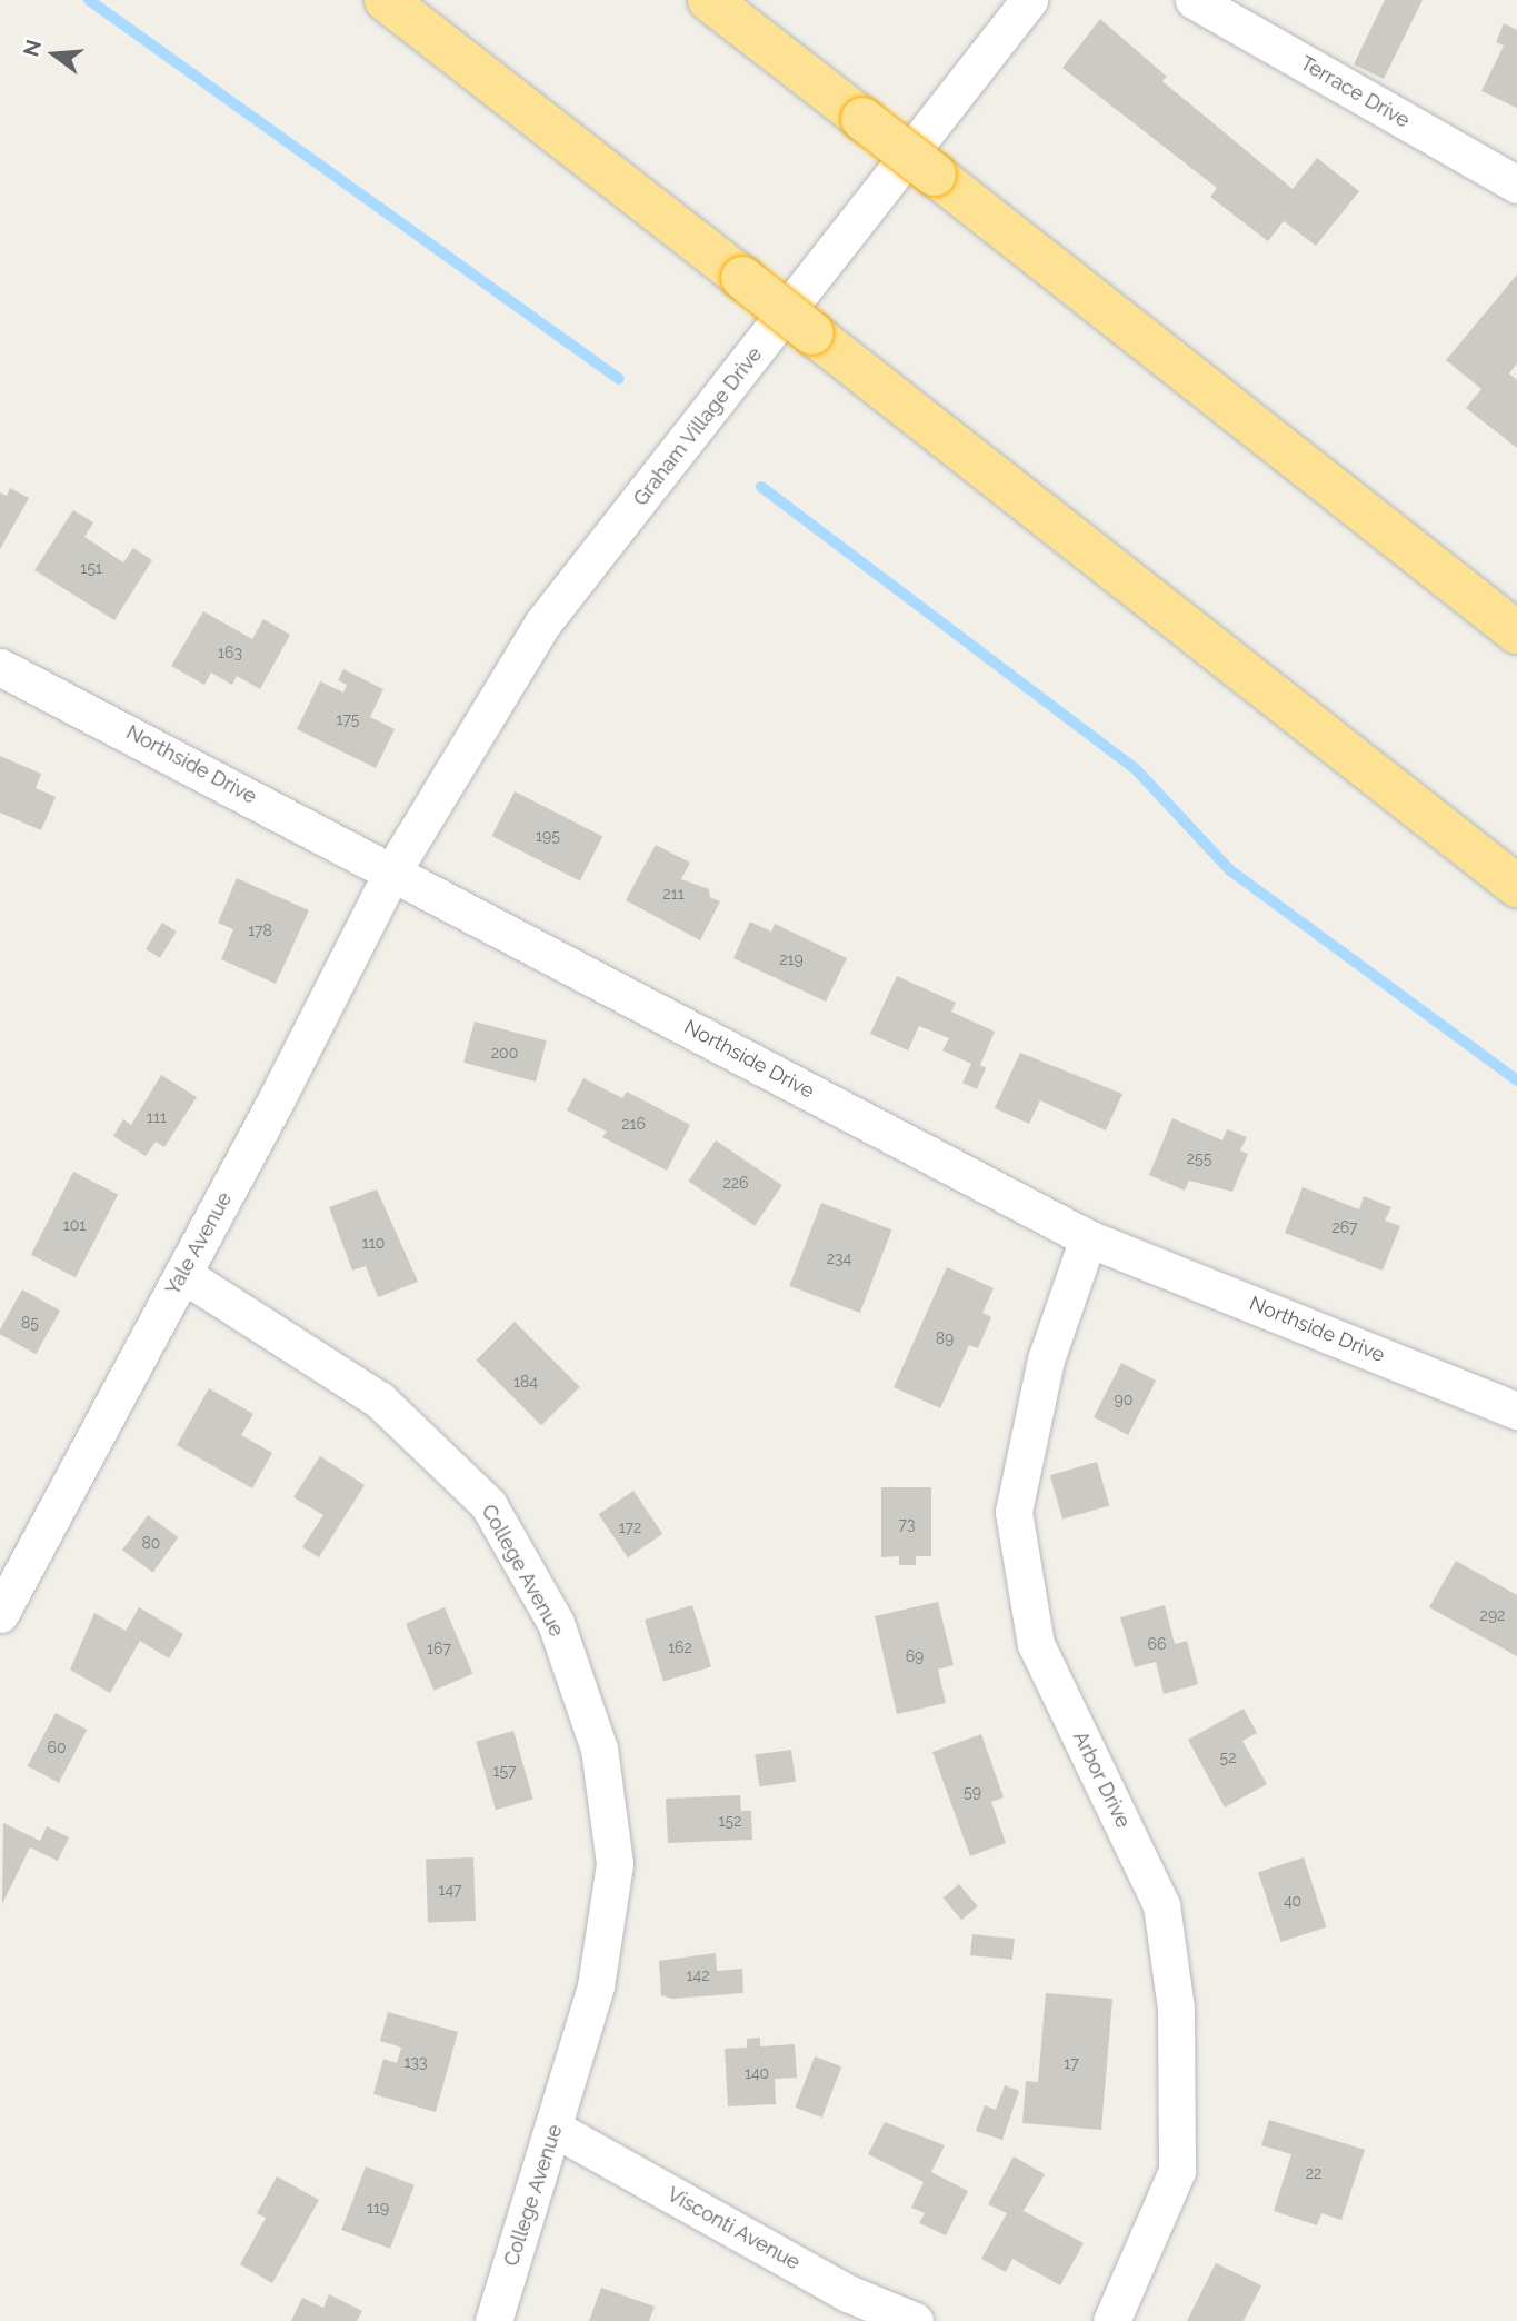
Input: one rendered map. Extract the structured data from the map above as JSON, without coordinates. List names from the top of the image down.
{
  "streets": {
    "street": [
      "Terrace Drive",
      "Graham Village Drive",
      "Northside Drive",
      "Yale Avenue",
      "College Avenue",
      "Arbor Drive",
      "Visconti Avenue"
    ]
  },
  "crossings": [
    ["Graham Village Drive", "Northside Drive"],
    ["Graham Village Drive", "Yale Avenue"],
    ["Northside Drive", "Yale Avenue"],
    ["Northside Drive", "Arbor Drive"],
    ["Yale Avenue", "College Avenue"],
    ["College Avenue", "Visconti Avenue"]
  ],
  "house_numbers": [
    "151",
    "163",
    "175",
    "195",
    "211",
    "178",
    "219",
    "200",
    "111",
    "216",
    "255",
    "226",
    "101",
    "267",
    "110",
    "234",
    "85",
    "89",
    "184",
    "90",
    "73",
    "172",
    "80",
    "292",
    "66",
    "162",
    "167",
    "69",
    "60",
    "52",
    "157",
    "59",
    "152",
    "147",
    "40",
    "142",
    "133",
    "17",
    "140",
    "22",
    "119"
  ],
  "north": "left"
}
